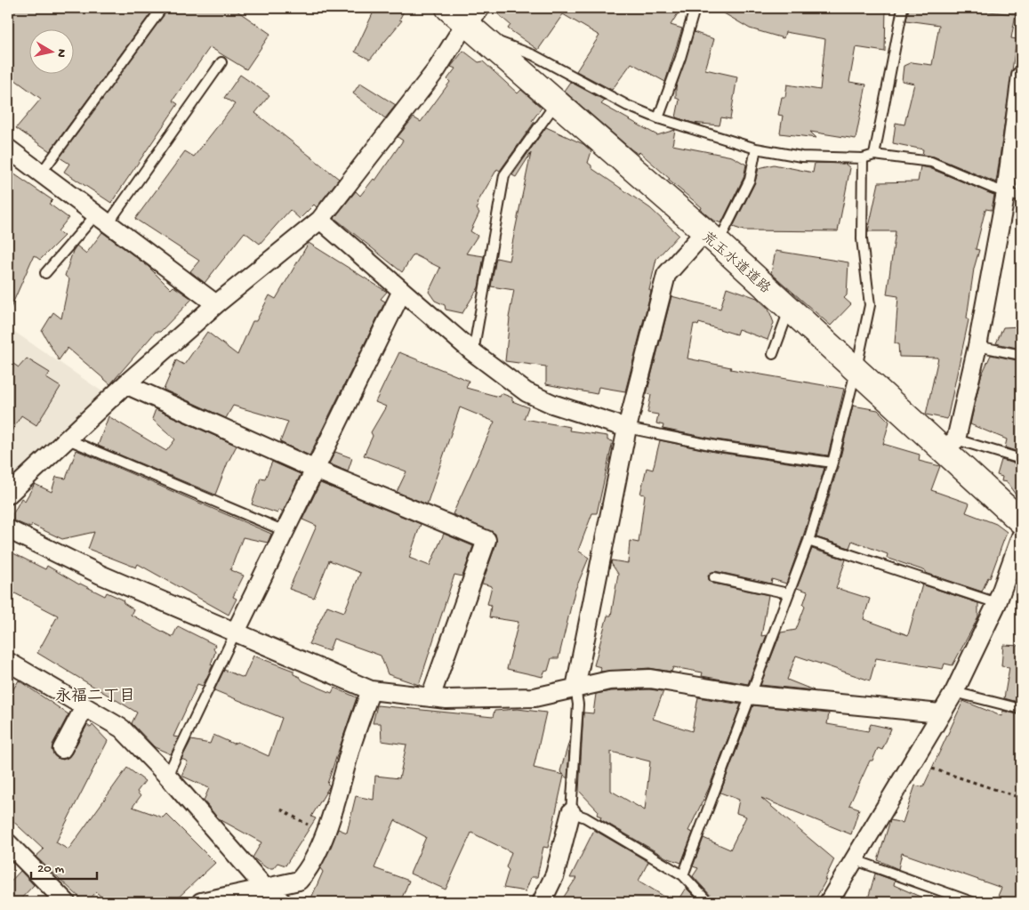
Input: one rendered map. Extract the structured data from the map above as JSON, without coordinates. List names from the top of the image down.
{
  "streets": {
    "main road": ["荒玉水道道路"]
  },
  "districts": ["永福二丁目"],
  "scale_bar": "20 m",
  "north": "right"
}
